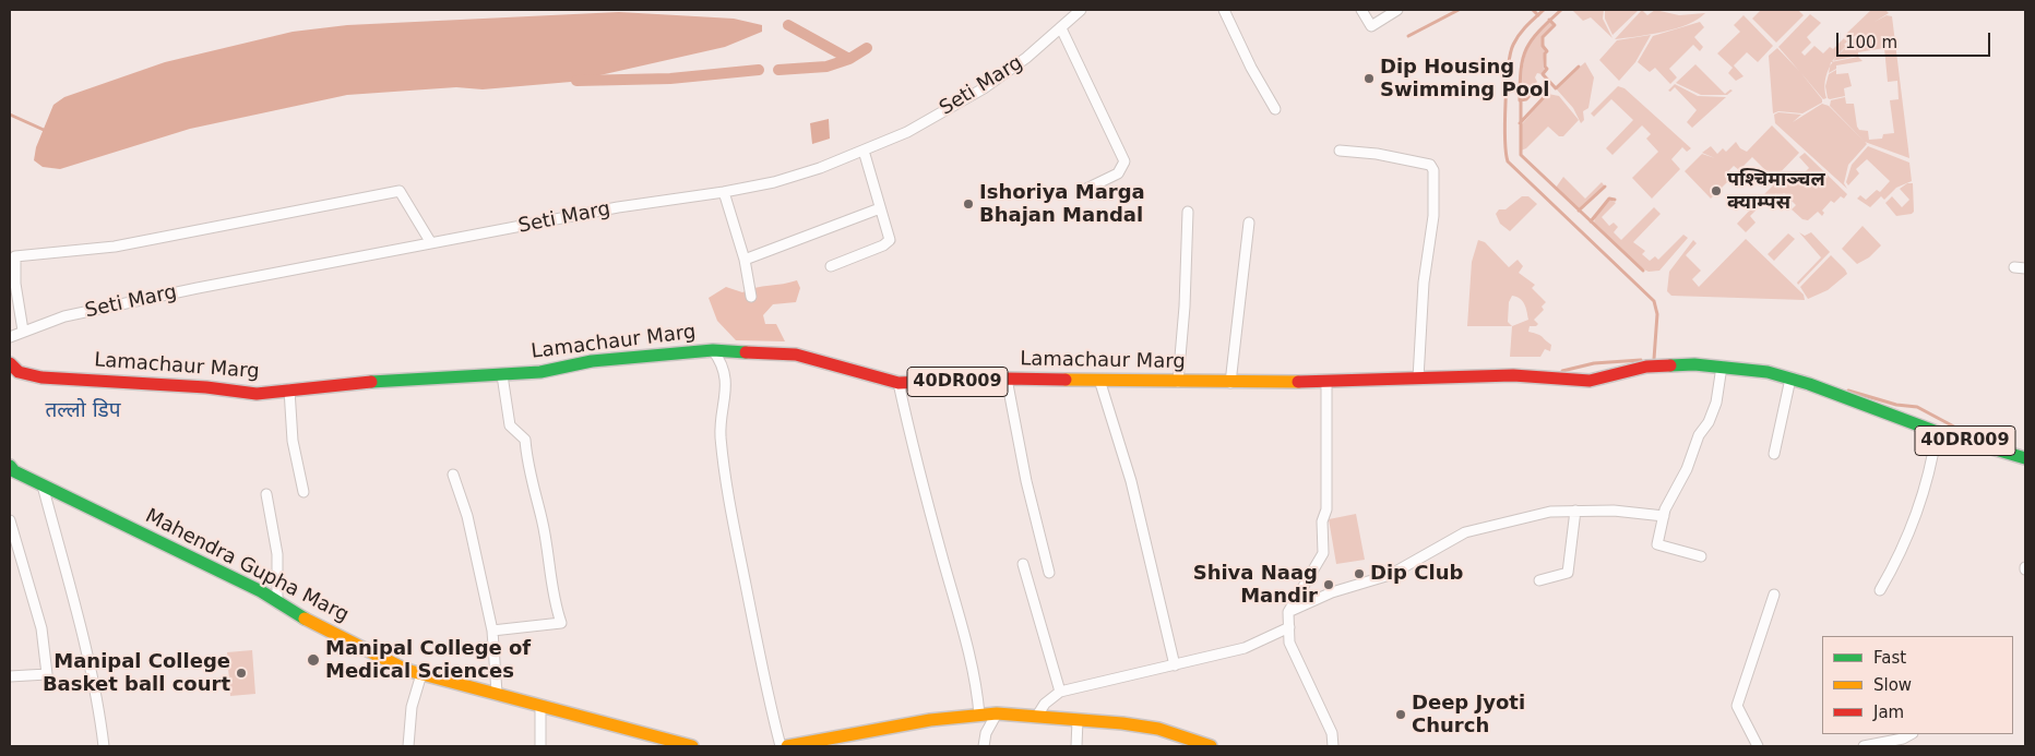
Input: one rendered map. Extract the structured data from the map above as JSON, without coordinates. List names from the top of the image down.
{
  "streets": {
    "main road": ["Lamachaur Marg", "40DR009", "Mahendra Gupha Marg"],
    "street": ["Seti Marg"]
  },
  "districts": ["तल्लो डिप"],
  "places": [
    "Dip Housing Swimming Pool",
    "पश्‍चिमाञ्‍चल क्याम्पस",
    "Ishoriya Marga Bhajan Mandal",
    "Dip Club",
    "Shiva Naag Mandir",
    "Manipal College of Medical Sciences",
    "Manipal College Basket ball court",
    "Deep Jyoti Church"
  ],
  "legend": ["Fast", "Slow", "Jam"],
  "scale_bar": "100 m"
}
